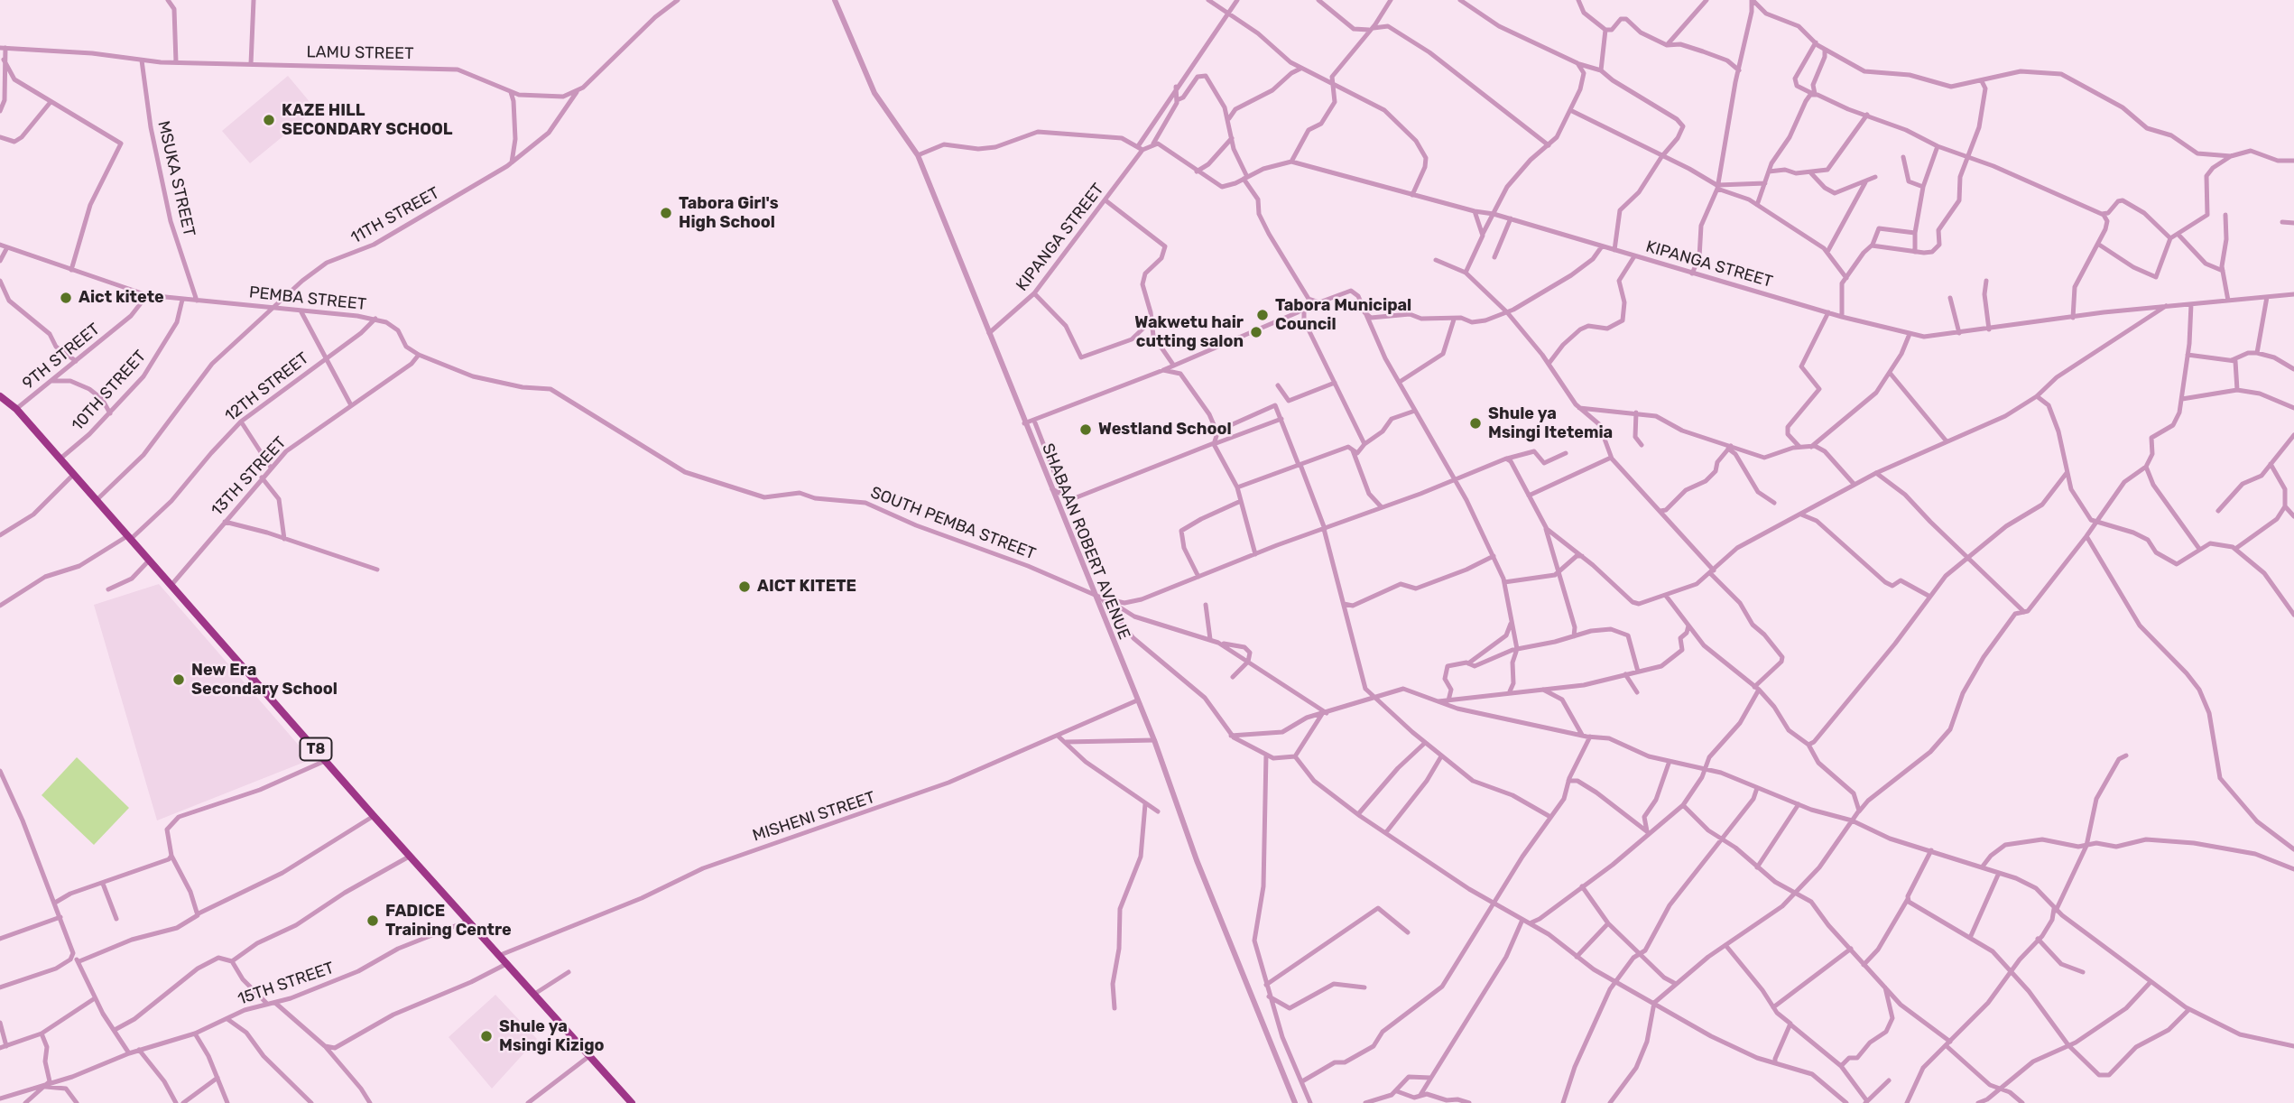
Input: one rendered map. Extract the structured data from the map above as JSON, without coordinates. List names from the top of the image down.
{
  "streets": {
    "highway": ["T8"],
    "street": [
      "LAMU STREET",
      "MSUKA STREET",
      "11TH STREET",
      "KIPANGA STREET",
      "PEMBA STREET",
      "9TH STREET",
      "12TH STREET",
      "10TH STREET",
      "13TH STREET",
      "SOUTH PEMBA STREET",
      "SHABAAN ROBERT AVENUE",
      "MISHENI STREET",
      "15TH STREET"
    ]
  },
  "crossings": [
    ["LAMU STREET", "MSUKA STREET"],
    ["LAMU STREET", "11TH STREET"],
    ["MSUKA STREET", "PEMBA STREET"],
    ["11TH STREET", "PEMBA STREET"],
    ["11TH STREET", "T8"],
    ["KIPANGA STREET", "SHABAAN ROBERT AVENUE"],
    ["PEMBA STREET", "9TH STREET"],
    ["PEMBA STREET", "12TH STREET"],
    ["PEMBA STREET", "10TH STREET"],
    ["PEMBA STREET", "13TH STREET"],
    ["PEMBA STREET", "SOUTH PEMBA STREET"],
    ["9TH STREET", "T8"],
    ["12TH STREET", "T8"],
    ["10TH STREET", "T8"],
    ["13TH STREET", "T8"],
    ["SOUTH PEMBA STREET", "SHABAAN ROBERT AVENUE"],
    ["SHABAAN ROBERT AVENUE", "MISHENI STREET"],
    ["T8", "MISHENI STREET"],
    ["T8", "15TH STREET"]
  ],
  "places": [
    "KAZE HILL SECONDARY SCHOOL",
    "Tabora Girl's High School",
    "Aict kitete",
    "Tabora Municipal Council",
    "Wakwetu hair cutting salon",
    "Shule ya Msingi Itetemia",
    "Westland School",
    "AICT KITETE",
    "New Era Secondary School",
    "FADICE Training Centre",
    "Shule ya Msingi Kizigo"
  ]
}
